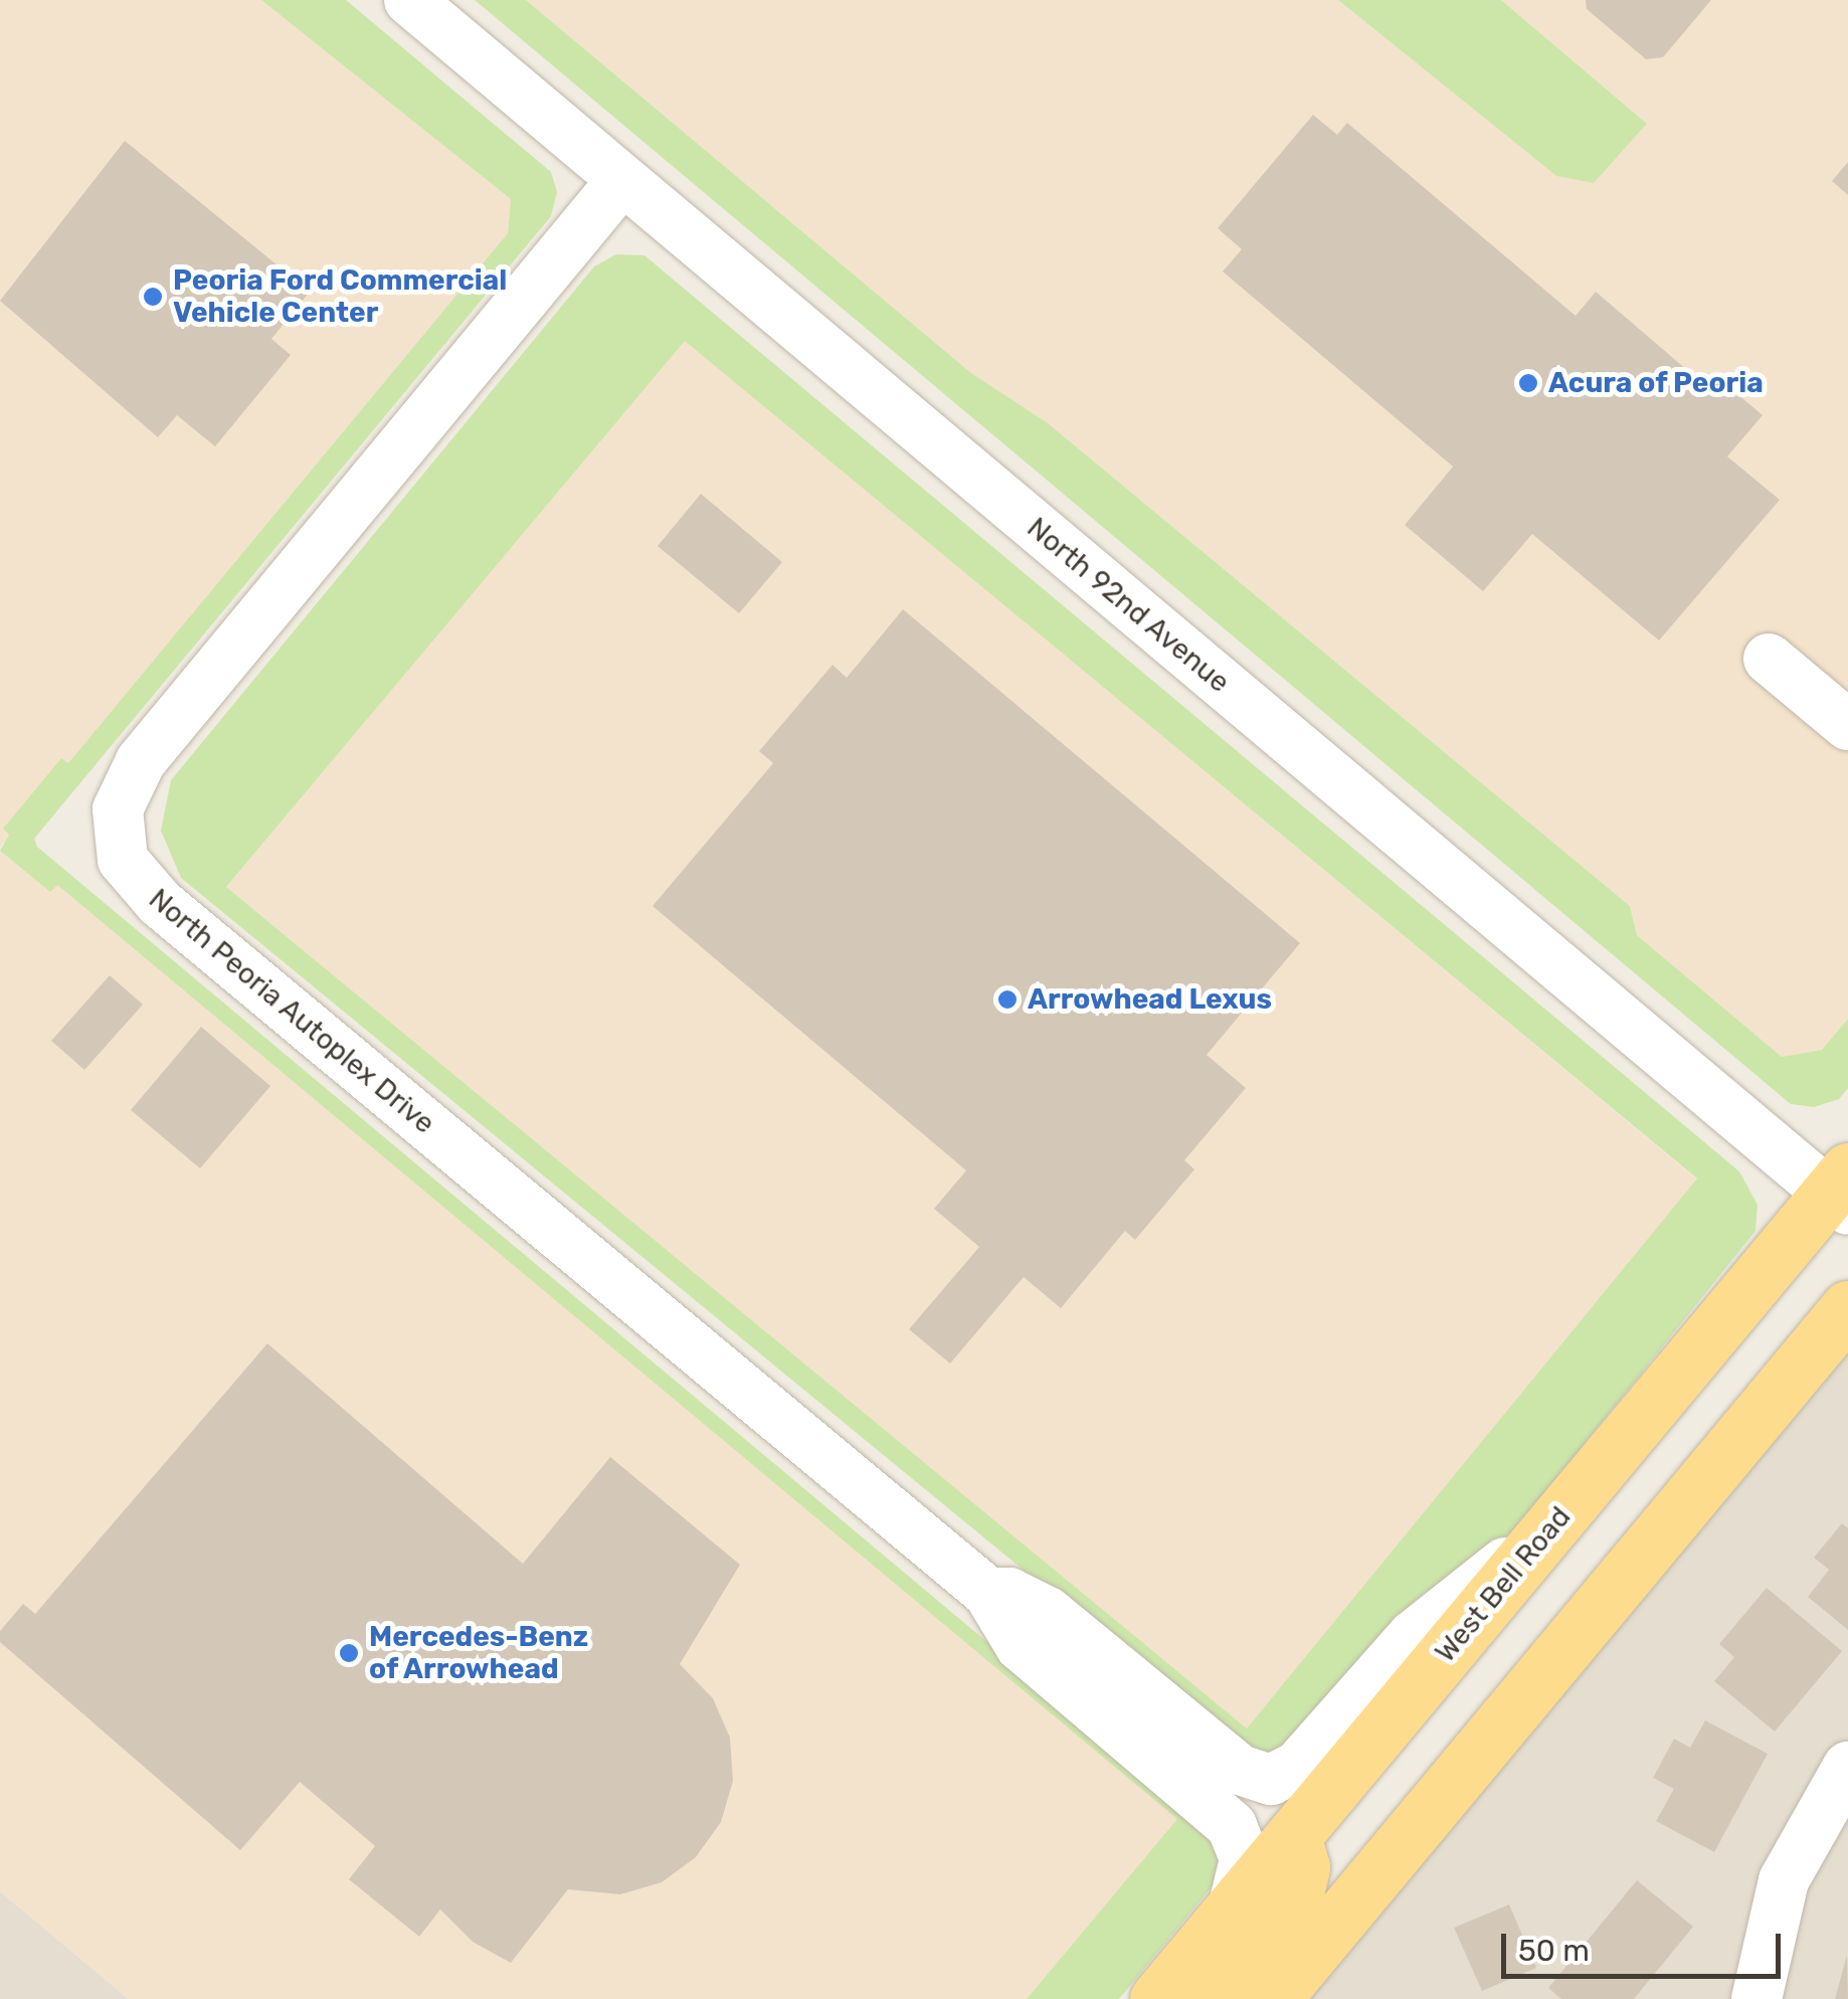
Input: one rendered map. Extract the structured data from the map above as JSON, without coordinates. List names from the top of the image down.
{
  "streets": {
    "main road": ["West Bell Road"],
    "street": ["North 92nd Avenue", "North Peoria Autoplex Drive"]
  },
  "crossings": [
    ["North 92nd Avenue", "North Peoria Autoplex Drive"],
    ["North 92nd Avenue", "West Bell Road"],
    ["North Peoria Autoplex Drive", "West Bell Road"]
  ],
  "places": [
    "Peoria Ford Commercial Vehicle Center",
    "Acura of Peoria",
    "Arrowhead Lexus",
    "Mercedes-Benz of Arrowhead"
  ],
  "scale_bar": "50 m"
}
